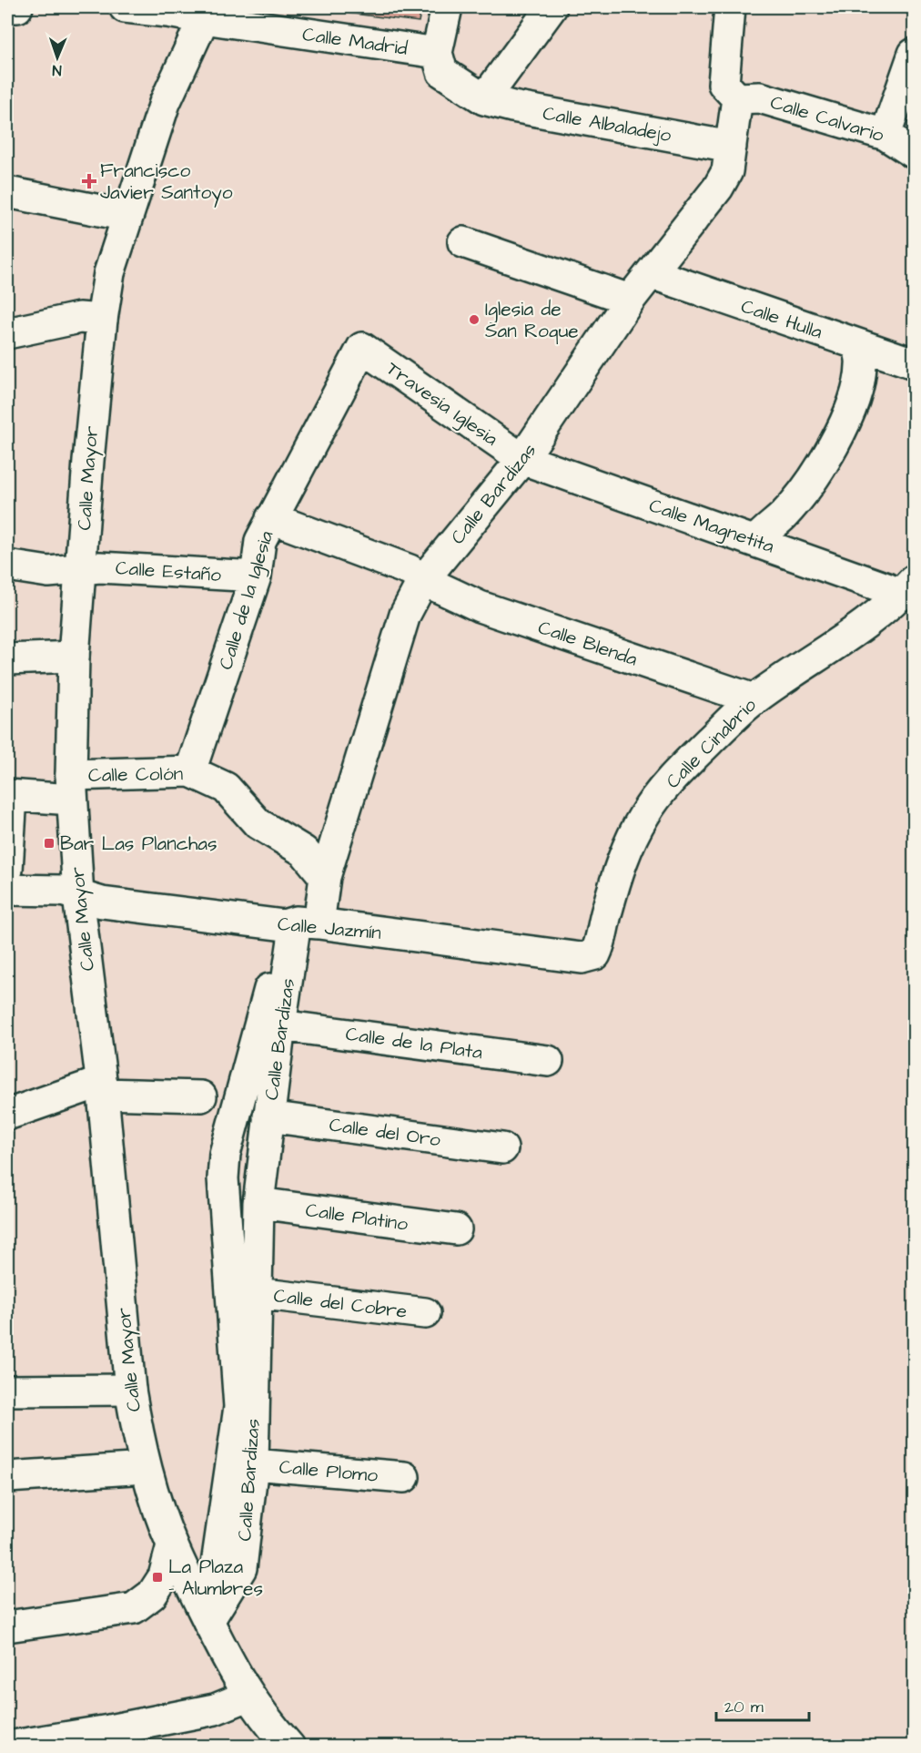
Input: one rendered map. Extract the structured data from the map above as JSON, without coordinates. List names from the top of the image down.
{
  "streets": {
    "street": [
      "Calle Madrid",
      "Calle Calvario",
      "Calle Albaladejo",
      "Calle Hulla",
      "Travesía Iglesia",
      "Calle Mayor",
      "Calle Bardizas",
      "Calle Magnetita",
      "Calle Estaño",
      "Calle de la Iglesia",
      "Calle Blenda",
      "Calle Cinabrio",
      "Calle Colón",
      "Calle Jazmín",
      "Calle de la Plata",
      "Calle del Oro",
      "Calle Platino",
      "Calle del Cobre",
      "Calle Plomo"
    ]
  },
  "crossings": [
    ["Calle Madrid", "Calle Mayor"],
    ["Calle Calvario", "Calle Bardizas"],
    ["Calle Albaladejo", "Calle Bardizas"],
    ["Calle Hulla", "Calle Bardizas"],
    ["Travesía Iglesia", "Calle Bardizas"],
    ["Travesía Iglesia", "Calle Magnetita"],
    ["Travesía Iglesia", "Calle de la Iglesia"],
    ["Calle Mayor", "Calle Bardizas"],
    ["Calle Mayor", "Calle Estaño"],
    ["Calle Mayor", "Calle Colón"],
    ["Calle Mayor", "Calle Jazmín"],
    ["Calle Bardizas", "Calle Magnetita"],
    ["Calle Bardizas", "Calle Blenda"],
    ["Calle Bardizas", "Calle Colón"],
    ["Calle Bardizas", "Calle Jazmín"],
    ["Calle Bardizas", "Calle de la Plata"],
    ["Calle Bardizas", "Calle del Oro"],
    ["Calle Bardizas", "Calle Platino"],
    ["Calle Bardizas", "Calle del Cobre"],
    ["Calle Bardizas", "Calle Plomo"],
    ["Calle Magnetita", "Calle Cinabrio"],
    ["Calle Estaño", "Calle de la Iglesia"],
    ["Calle de la Iglesia", "Calle Blenda"],
    ["Calle de la Iglesia", "Calle Colón"],
    ["Calle Blenda", "Calle Cinabrio"],
    ["Calle Cinabrio", "Calle Jazmín"]
  ],
  "places": {
    "health": ["Francisco Javier Santoyo"],
    "other": ["Iglesia de San Roque"],
    "transit": ["Bar Las Planchas", "La Plaza - Alumbres"]
  },
  "scale_bar": "20 m",
  "north": "bottom"
}
